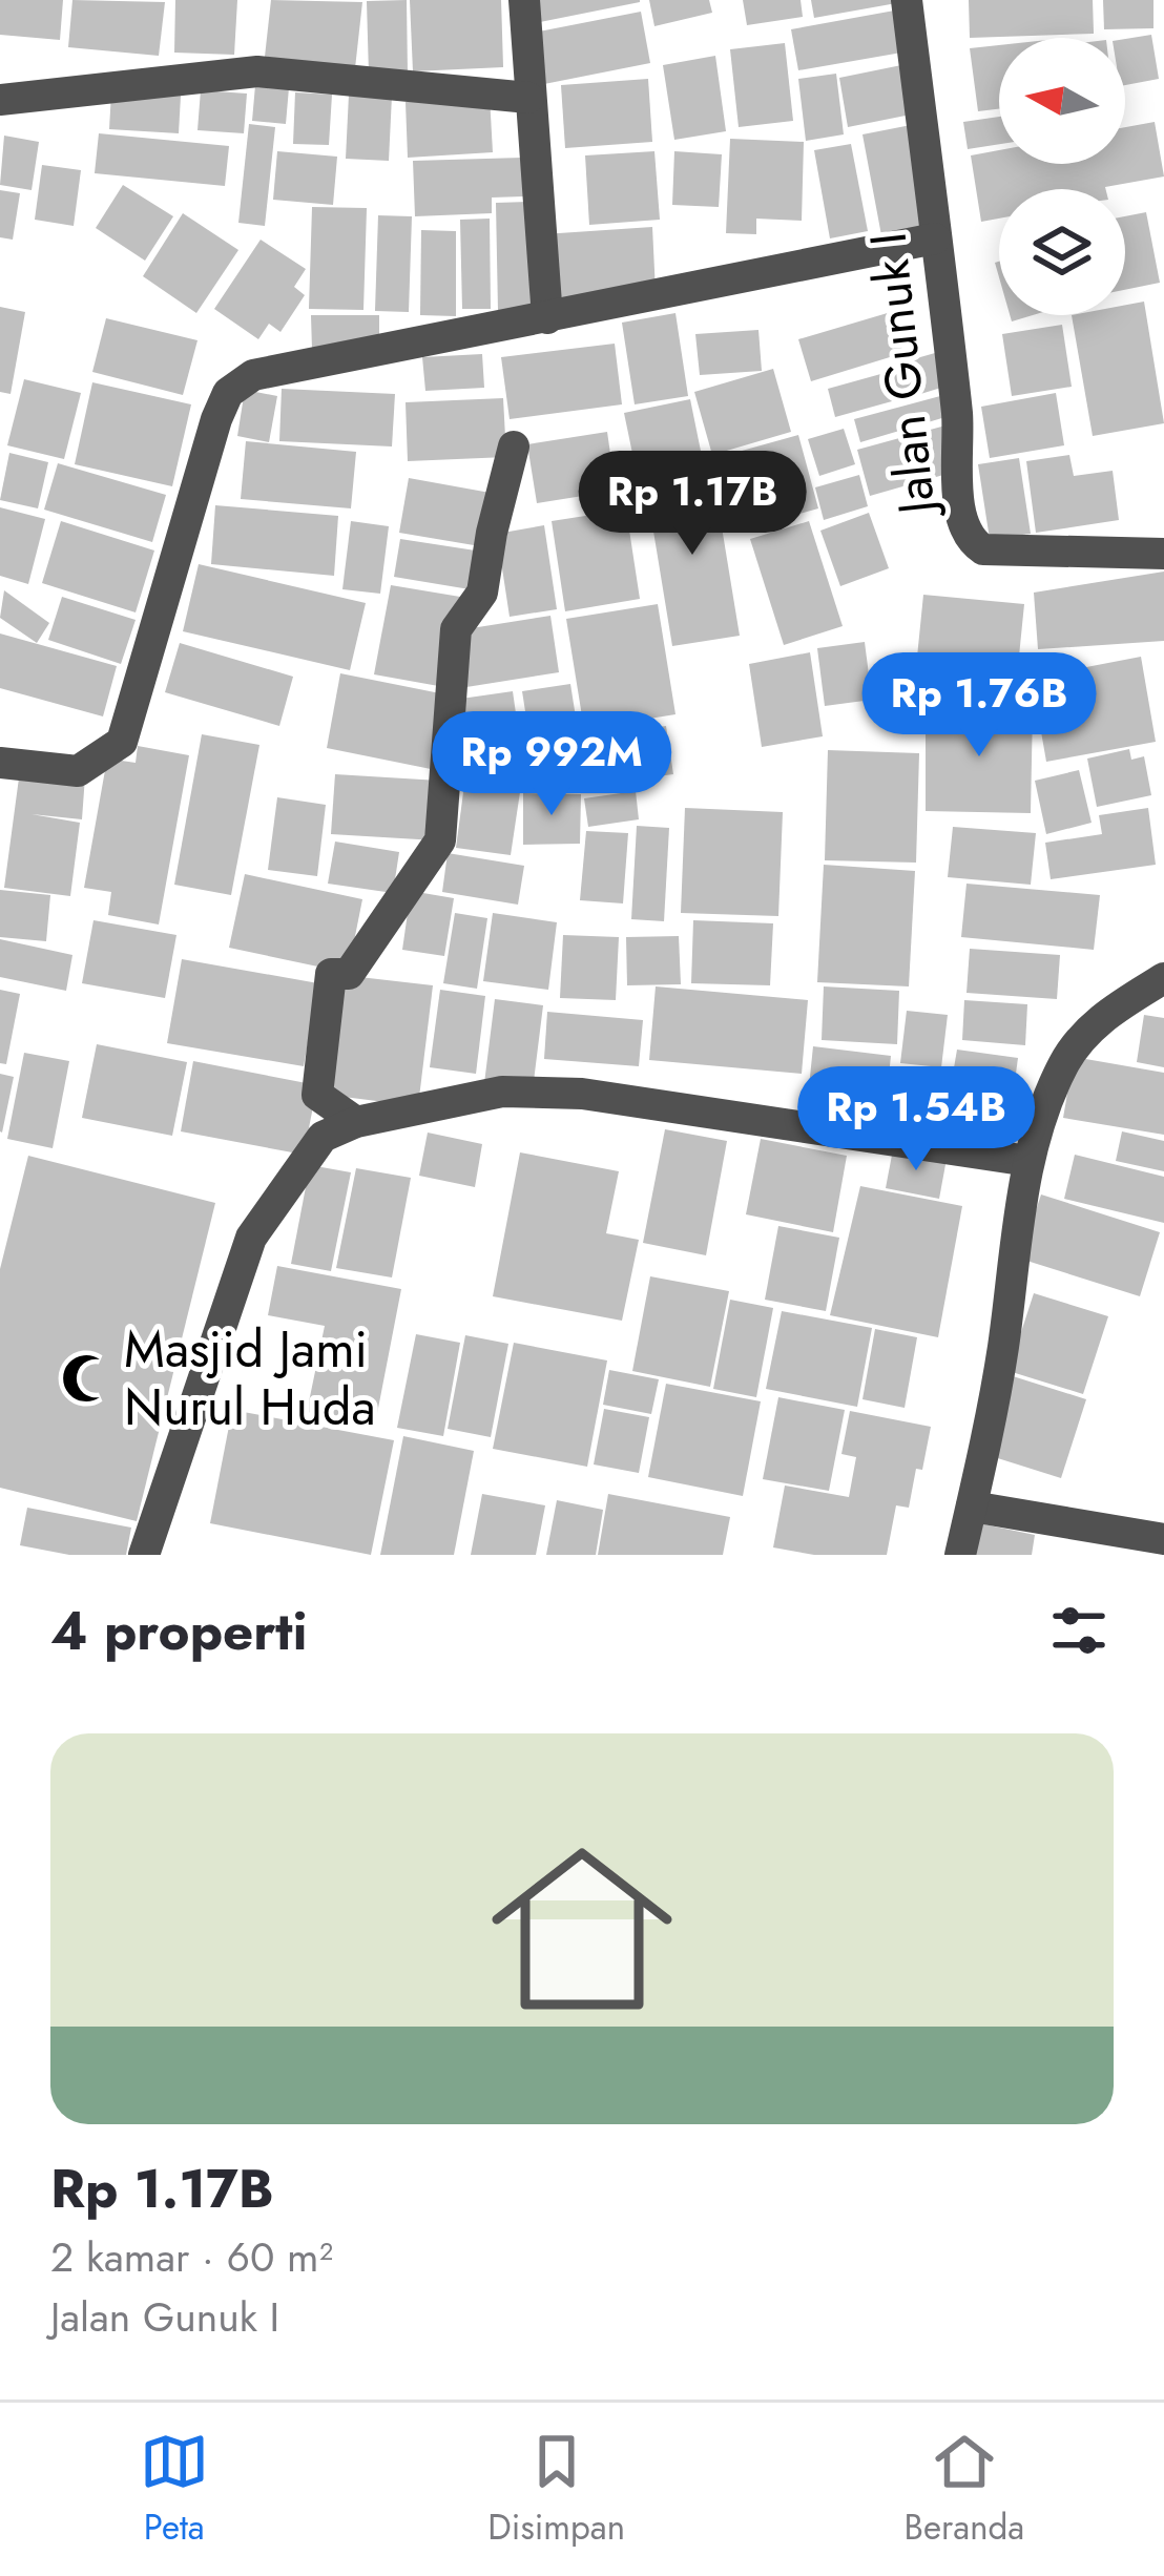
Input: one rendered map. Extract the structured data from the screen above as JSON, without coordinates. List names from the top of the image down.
{
  "streets": {
    "street": ["Jalan Gunuk I"]
  },
  "places": {
    "mosque": ["Masjid Jami Nurul Huda"]
  },
  "north": "left",
  "page": {
    "price": [
      "Rp 1.17B",
      "Rp 1.76B",
      "Rp 992M",
      "Rp 1.54B"
    ],
    "heading": "4 properti",
    "list": [
      {
        "name": "Rp 1.17B",
        "note": "2 kamar · 60 m² · Jalan Gunuk I"
      }
    ],
    "tabs": ["Peta", "Disimpan", "Beranda"]
  }
}
